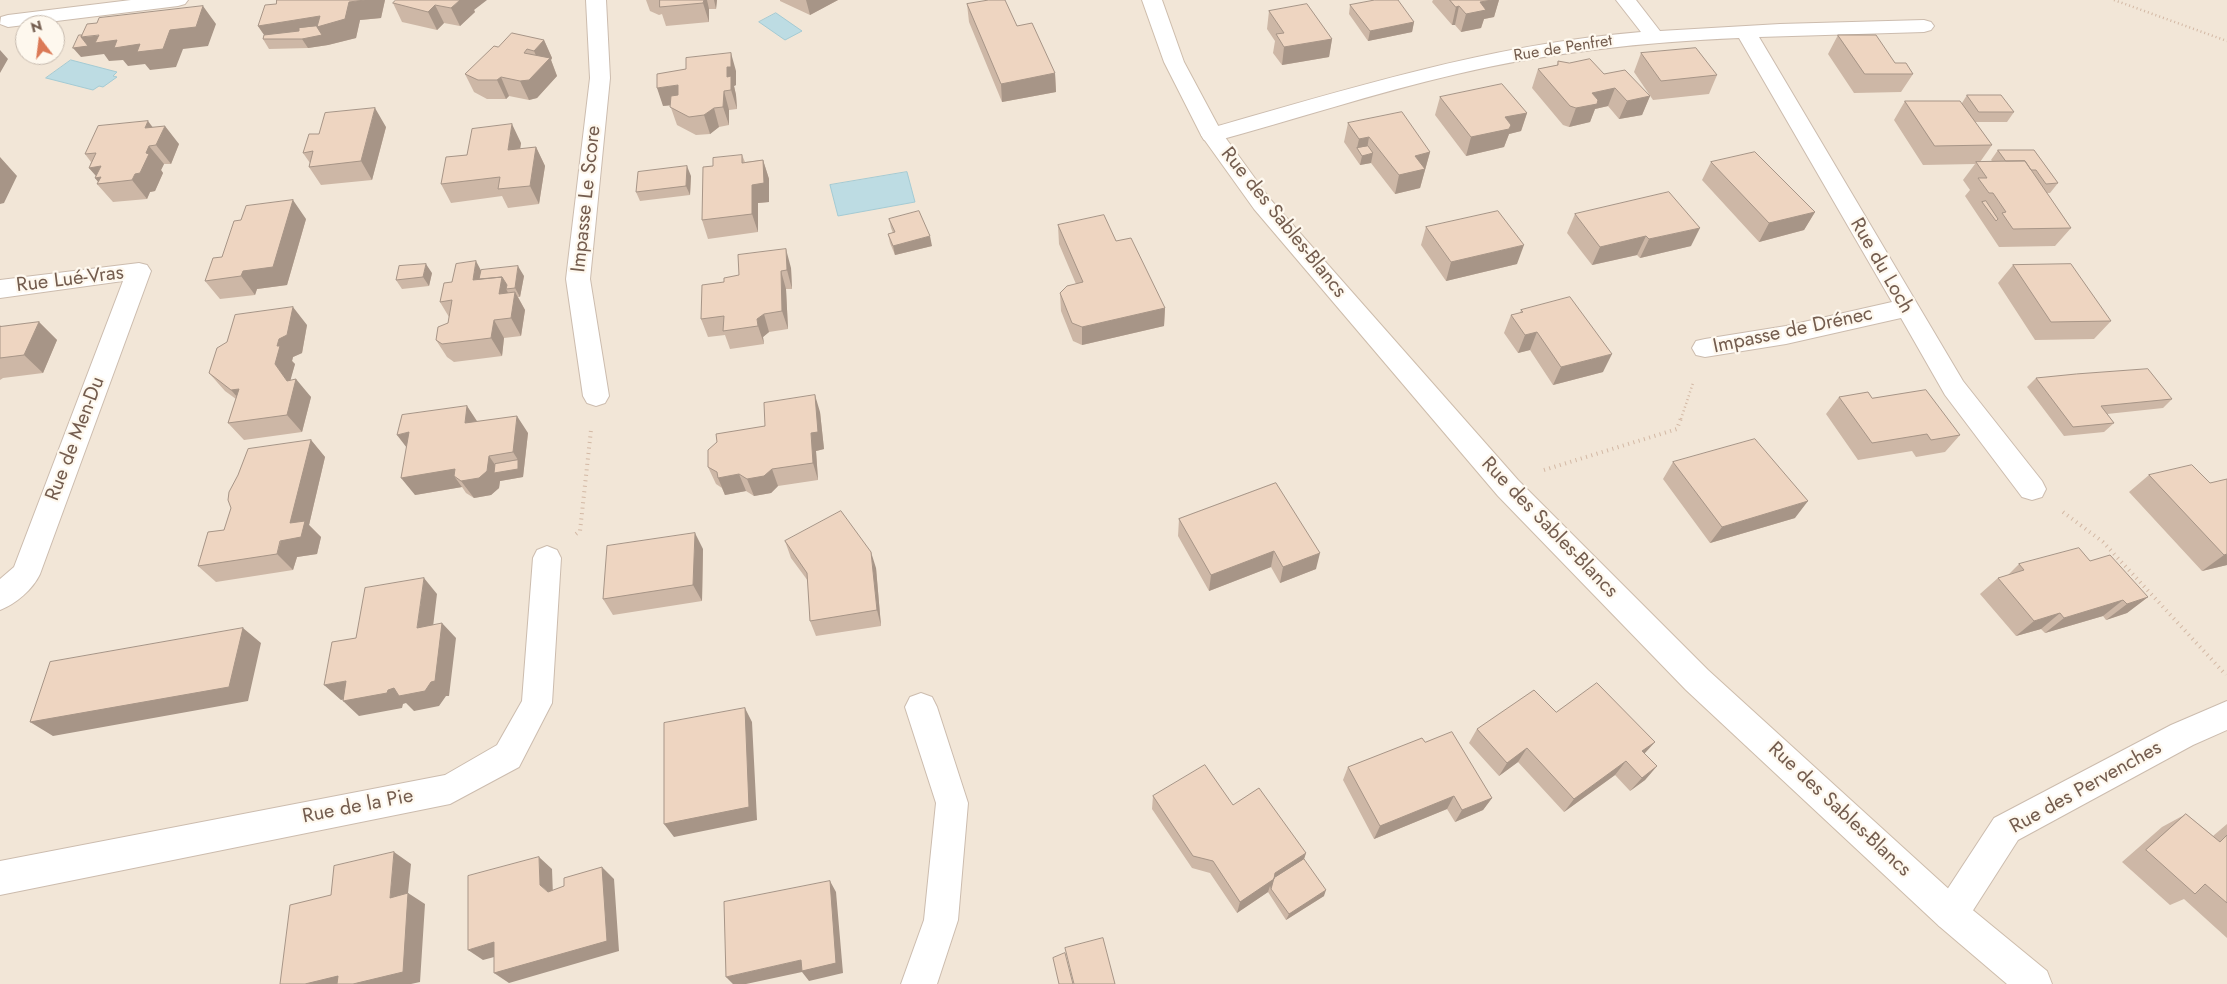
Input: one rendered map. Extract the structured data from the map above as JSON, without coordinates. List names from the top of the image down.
{
  "streets": {
    "street": [
      "Rue de Penfret",
      "Impasse Le Score",
      "Rue des Sables-Blancs",
      "Rue du Loch",
      "Rue Lué-Vras",
      "Impasse de Drénec",
      "Rue de Men-Du",
      "Rue des Pervenches",
      "Rue de la Pie"
    ]
  },
  "crossings": [
    ["Rue de Penfret", "Rue des Sables-Blancs"],
    ["Rue de Penfret", "Rue du Loch"],
    ["Rue des Sables-Blancs", "Impasse de Drénec"],
    ["Rue des Sables-Blancs", "Rue des Pervenches"],
    ["Rue du Loch", "Impasse de Drénec"],
    ["Rue Lué-Vras", "Rue de Men-Du"]
  ],
  "north": "top"
}
